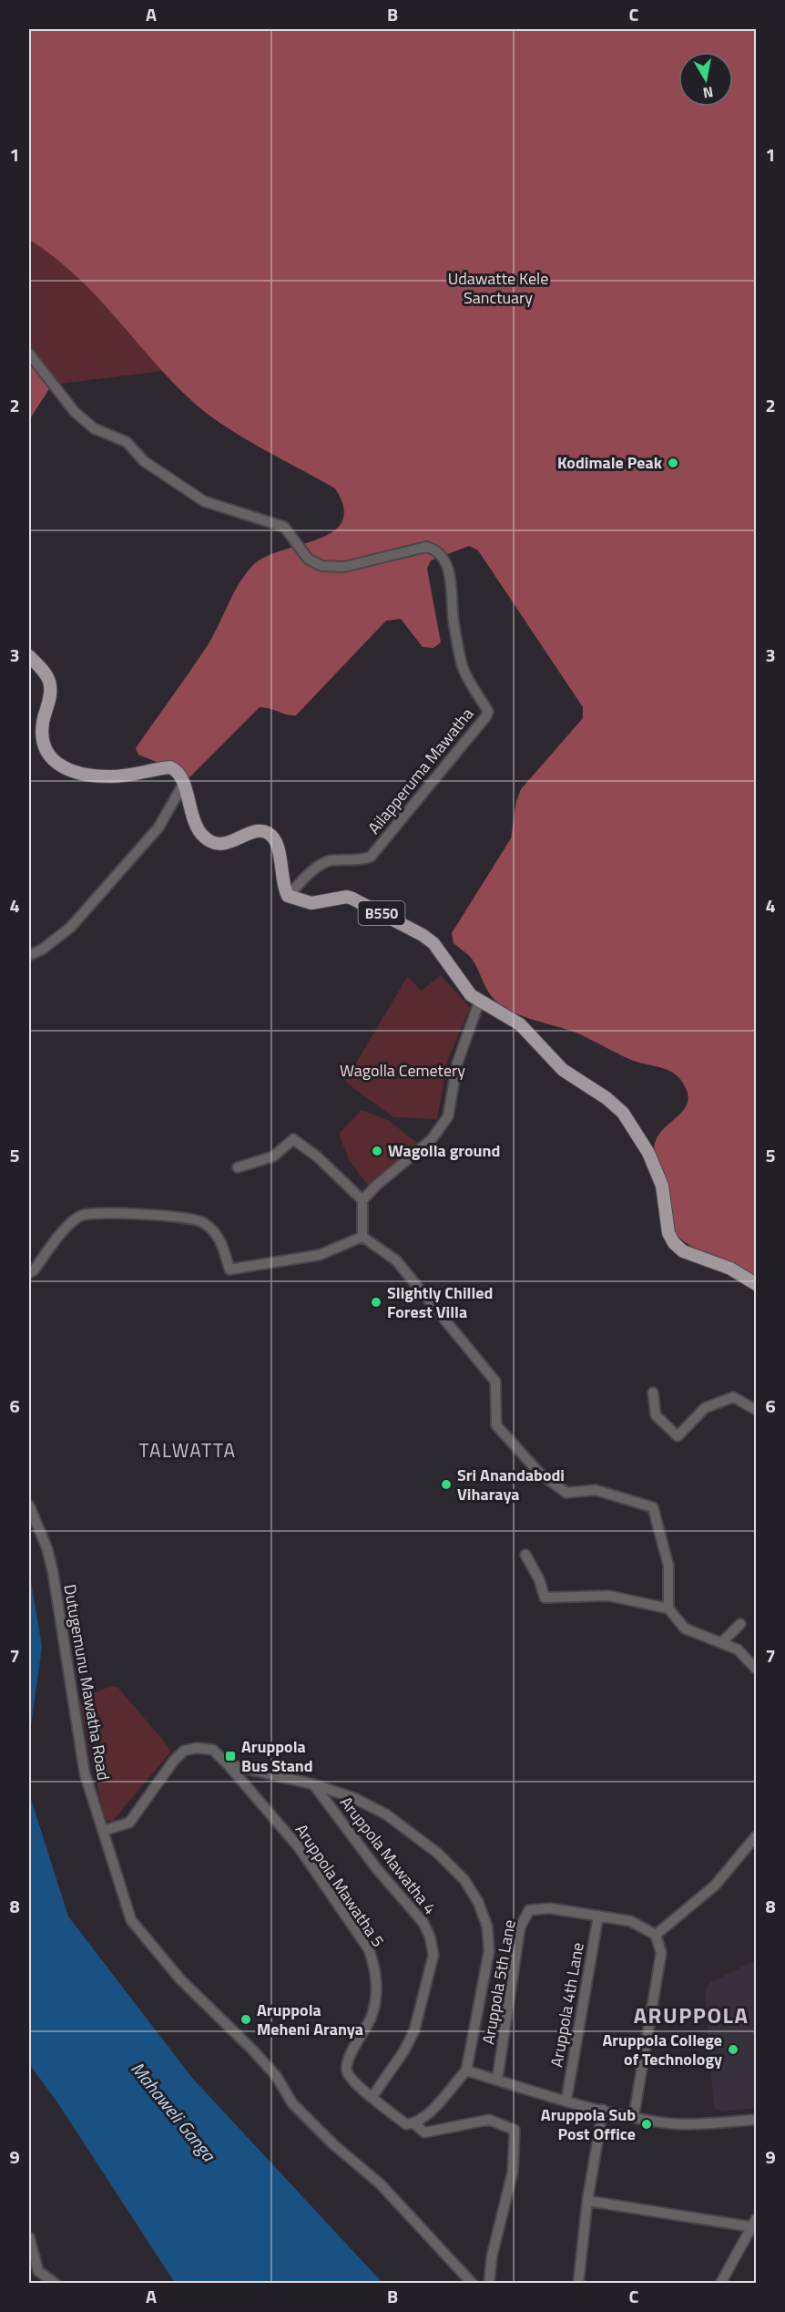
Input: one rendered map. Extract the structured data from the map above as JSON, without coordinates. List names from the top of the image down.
{
  "streets": {
    "main road": ["B550"],
    "street": [
      "Ailapperuma Mawatha",
      "Dutugemunu Mawatha Road",
      "Aruppola Mawatha 4",
      "Aruppola Mawatha 5",
      "Aruppola 5th Lane",
      "Aruppola 4th Lane"
    ]
  },
  "crossings": [
    ["Ailapperuma Mawatha", "B550"],
    ["Aruppola Mawatha 4", "Aruppola Mawatha 5"],
    ["Aruppola 5th Lane", "Aruppola 4th Lane"]
  ],
  "districts": ["TALWATTA", "ARUPPOLA"],
  "water": ["Mahaweli Ganga"],
  "parks": ["Udawatte Kele Sanctuary", "Wagolla Cemetery"],
  "places": {
    "other": [
      "Kodimale Peak",
      "Wagolla ground",
      "Slightly Chilled Forest Villa",
      "Sri Anandabodi Viharaya",
      "Aruppola Meheni Aranya",
      "Aruppola College of Technology",
      "Aruppola Sub Post Office"
    ],
    "transit": ["Aruppola Bus Stand"]
  },
  "north": "bottom",
  "grid": {
    "columns": ["A", "B", "C"],
    "rows": [
      "1",
      "2",
      "3",
      "4",
      "5",
      "6",
      "7",
      "8",
      "9"
    ]
  }
}
